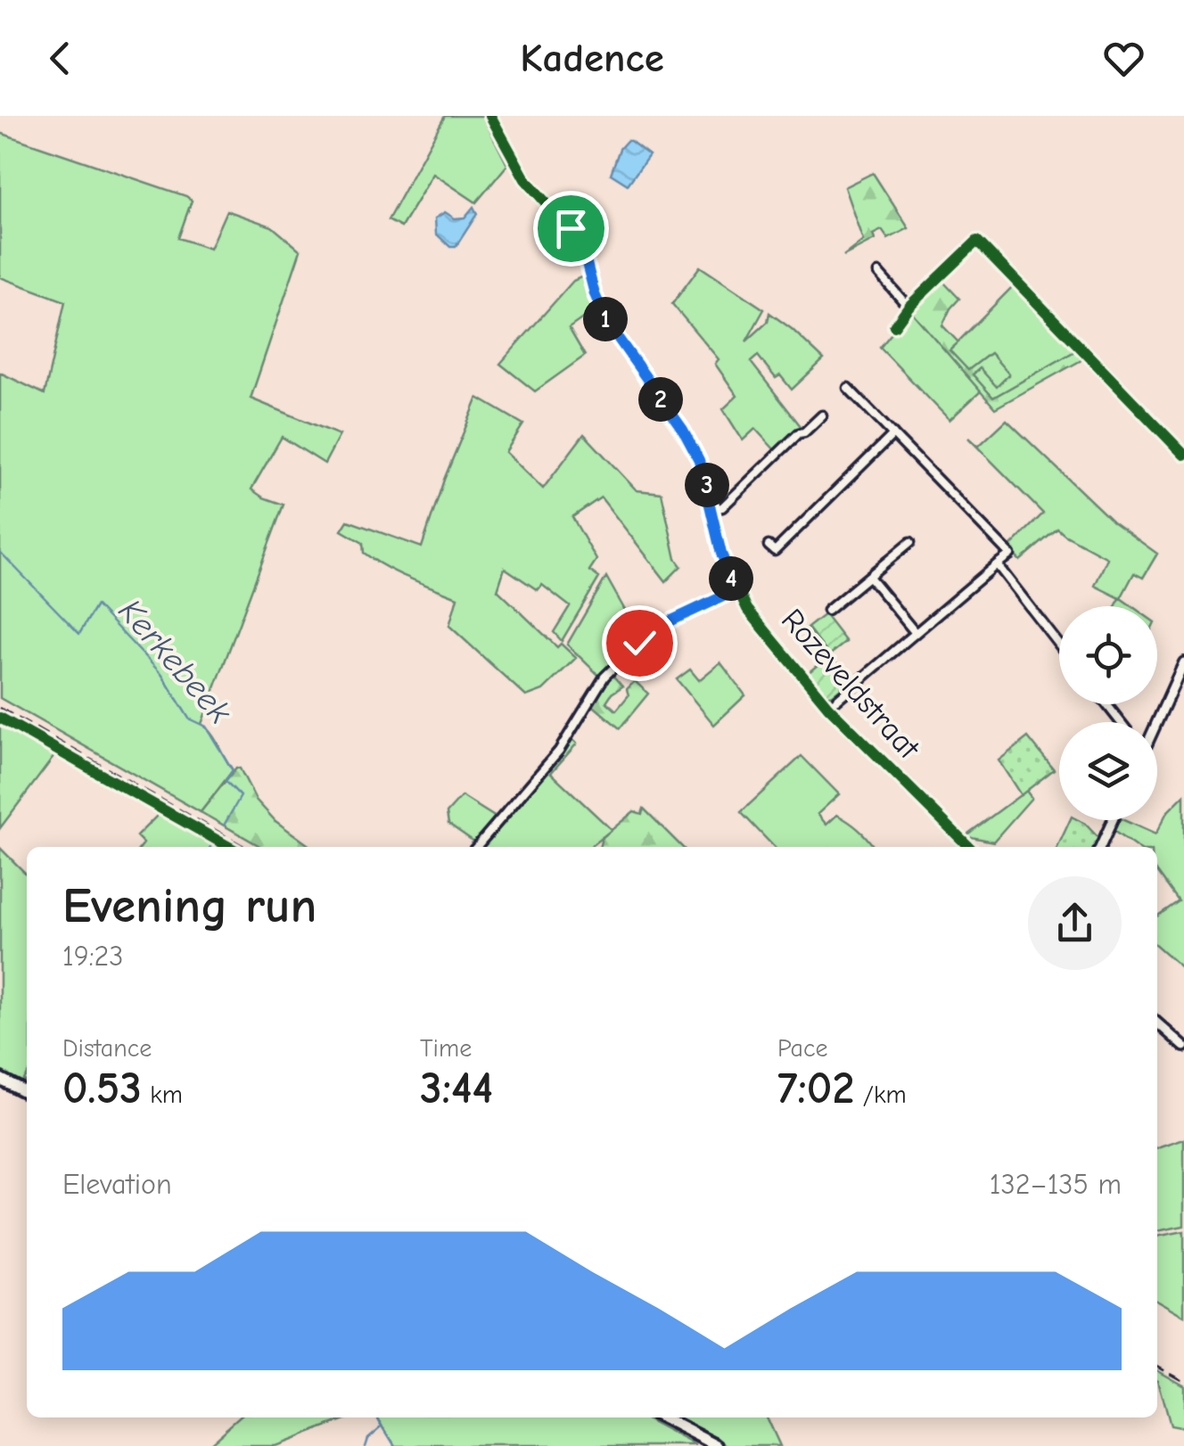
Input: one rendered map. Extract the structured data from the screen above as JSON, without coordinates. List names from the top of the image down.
{
  "streets": {
    "street": ["Rozeveldstraat"]
  },
  "water": ["Kerkebeek"],
  "page": {
    "header": "Kadence",
    "pins": [
      "1",
      "2",
      "3",
      "4"
    ],
    "heading": ["Evening run", "19:23"],
    "stats": [
      ["Distance", "0.53 km"],
      ["Time", "3:44"],
      ["Pace", "7:02 /km"]
    ],
    "chart": ["Elevation", "132–135 m"]
  }
}
